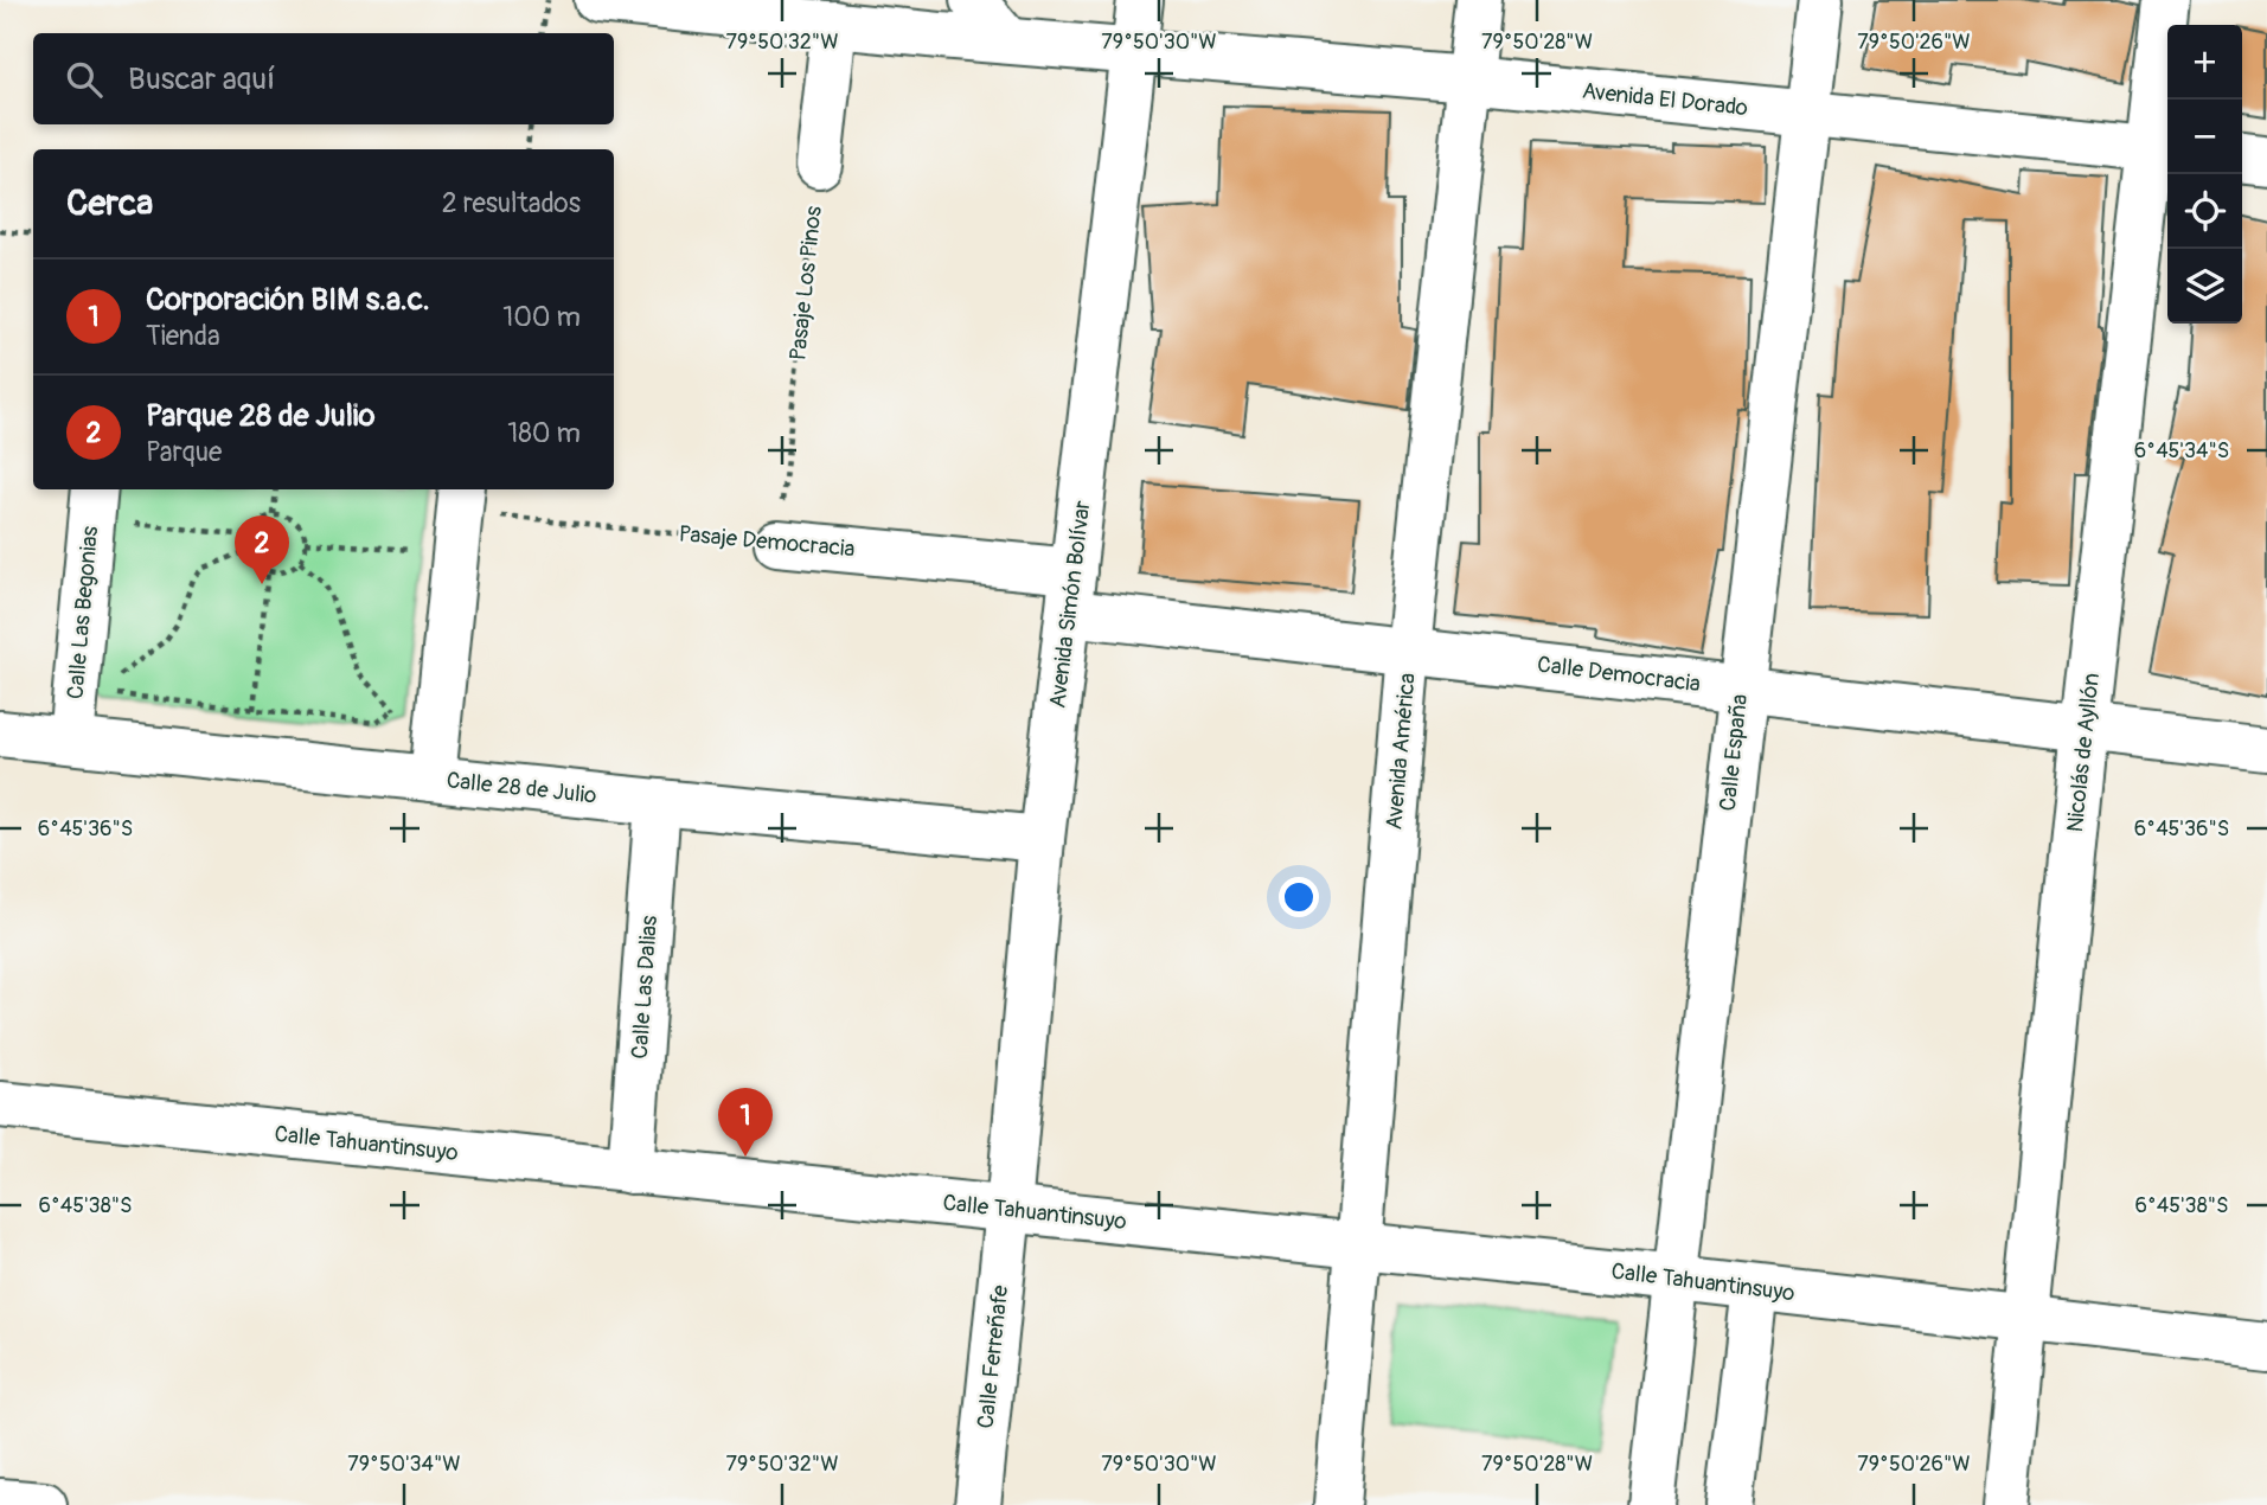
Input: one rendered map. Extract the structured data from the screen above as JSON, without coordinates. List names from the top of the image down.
{
  "streets": {
    "street": [
      "Avenida El Dorado",
      "Pasaje Democracia",
      "Avenida Simón Bolívar",
      "Calle Las Begonias",
      "Calle Democracia",
      "Avenida América",
      "Calle España",
      "Nicolás de Ayllón",
      "Calle 28 de Julio",
      "Calle Las Dalias",
      "Calle Tahuantinsuyo",
      "Calle Ferreñafe"
    ],
    "path": ["Pasaje Los Pinos"]
  },
  "crossings": [
    ["Avenida El Dorado", "Avenida Simón Bolívar"],
    ["Avenida El Dorado", "Avenida América"],
    ["Avenida El Dorado", "Calle España"],
    ["Avenida El Dorado", "Nicolás de Ayllón"],
    ["Pasaje Los Pinos", "Pasaje Democracia"],
    ["Pasaje Democracia", "Avenida Simón Bolívar"],
    ["Pasaje Democracia", "Calle Democracia"],
    ["Avenida Simón Bolívar", "Calle Democracia"],
    ["Avenida Simón Bolívar", "Calle 28 de Julio"],
    ["Avenida Simón Bolívar", "Calle Tahuantinsuyo"],
    ["Avenida Simón Bolívar", "Calle Ferreñafe"],
    ["Calle Las Begonias", "Calle 28 de Julio"],
    ["Calle Democracia", "Avenida América"],
    ["Calle Democracia", "Calle España"],
    ["Calle Democracia", "Nicolás de Ayllón"],
    ["Avenida América", "Calle Tahuantinsuyo"],
    ["Calle España", "Calle Tahuantinsuyo"],
    ["Nicolás de Ayllón", "Calle Tahuantinsuyo"],
    ["Calle 28 de Julio", "Calle Las Dalias"],
    ["Calle Las Dalias", "Calle Tahuantinsuyo"],
    ["Calle Tahuantinsuyo", "Calle Ferreñafe"]
  ],
  "page": {
    "map_buttons": ["+", "−"],
    "search": "Buscar aquí",
    "heading": ["Cerca", "2 resultados"],
    "list": [
      {
        "mark": "1",
        "name": "Corporación BIM s.a.c.",
        "note": "Tienda",
        "value": "100 m"
      },
      {
        "mark": "2",
        "name": "Parque 28 de Julio",
        "note": "Parque",
        "value": "180 m"
      }
    ],
    "pins": ["2", "1"]
  },
  "coordinates": [
    "79°50'32\"W",
    "79°50'30\"W",
    "79°50'28\"W",
    "79°50'26\"W",
    "6°45'34\"S",
    "6°45'36\"S",
    "6°45'38\"S",
    "79°50'34\"W"
  ]
}
